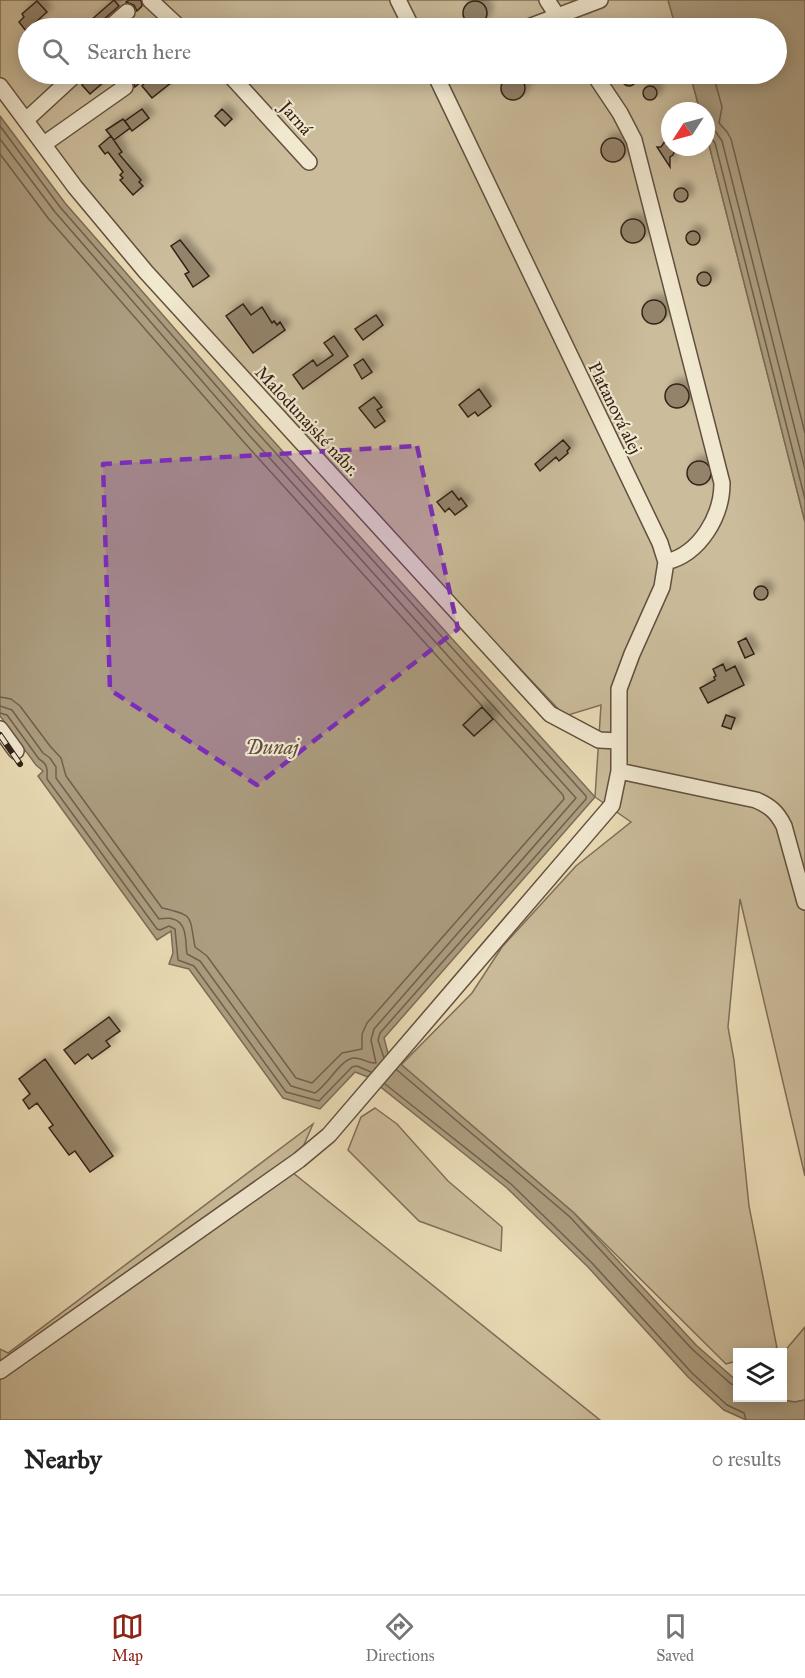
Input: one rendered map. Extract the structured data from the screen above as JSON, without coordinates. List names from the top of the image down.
{
  "streets": {
    "street": ["Jarná", "Platanová alej", "Malodunajské nábr."]
  },
  "water": ["Dunaj"],
  "north": "bottom left",
  "page": {
    "search": "Search here",
    "heading": ["Nearby", "0 results"],
    "nav": ["Map", "Directions", "Saved"]
  }
}
